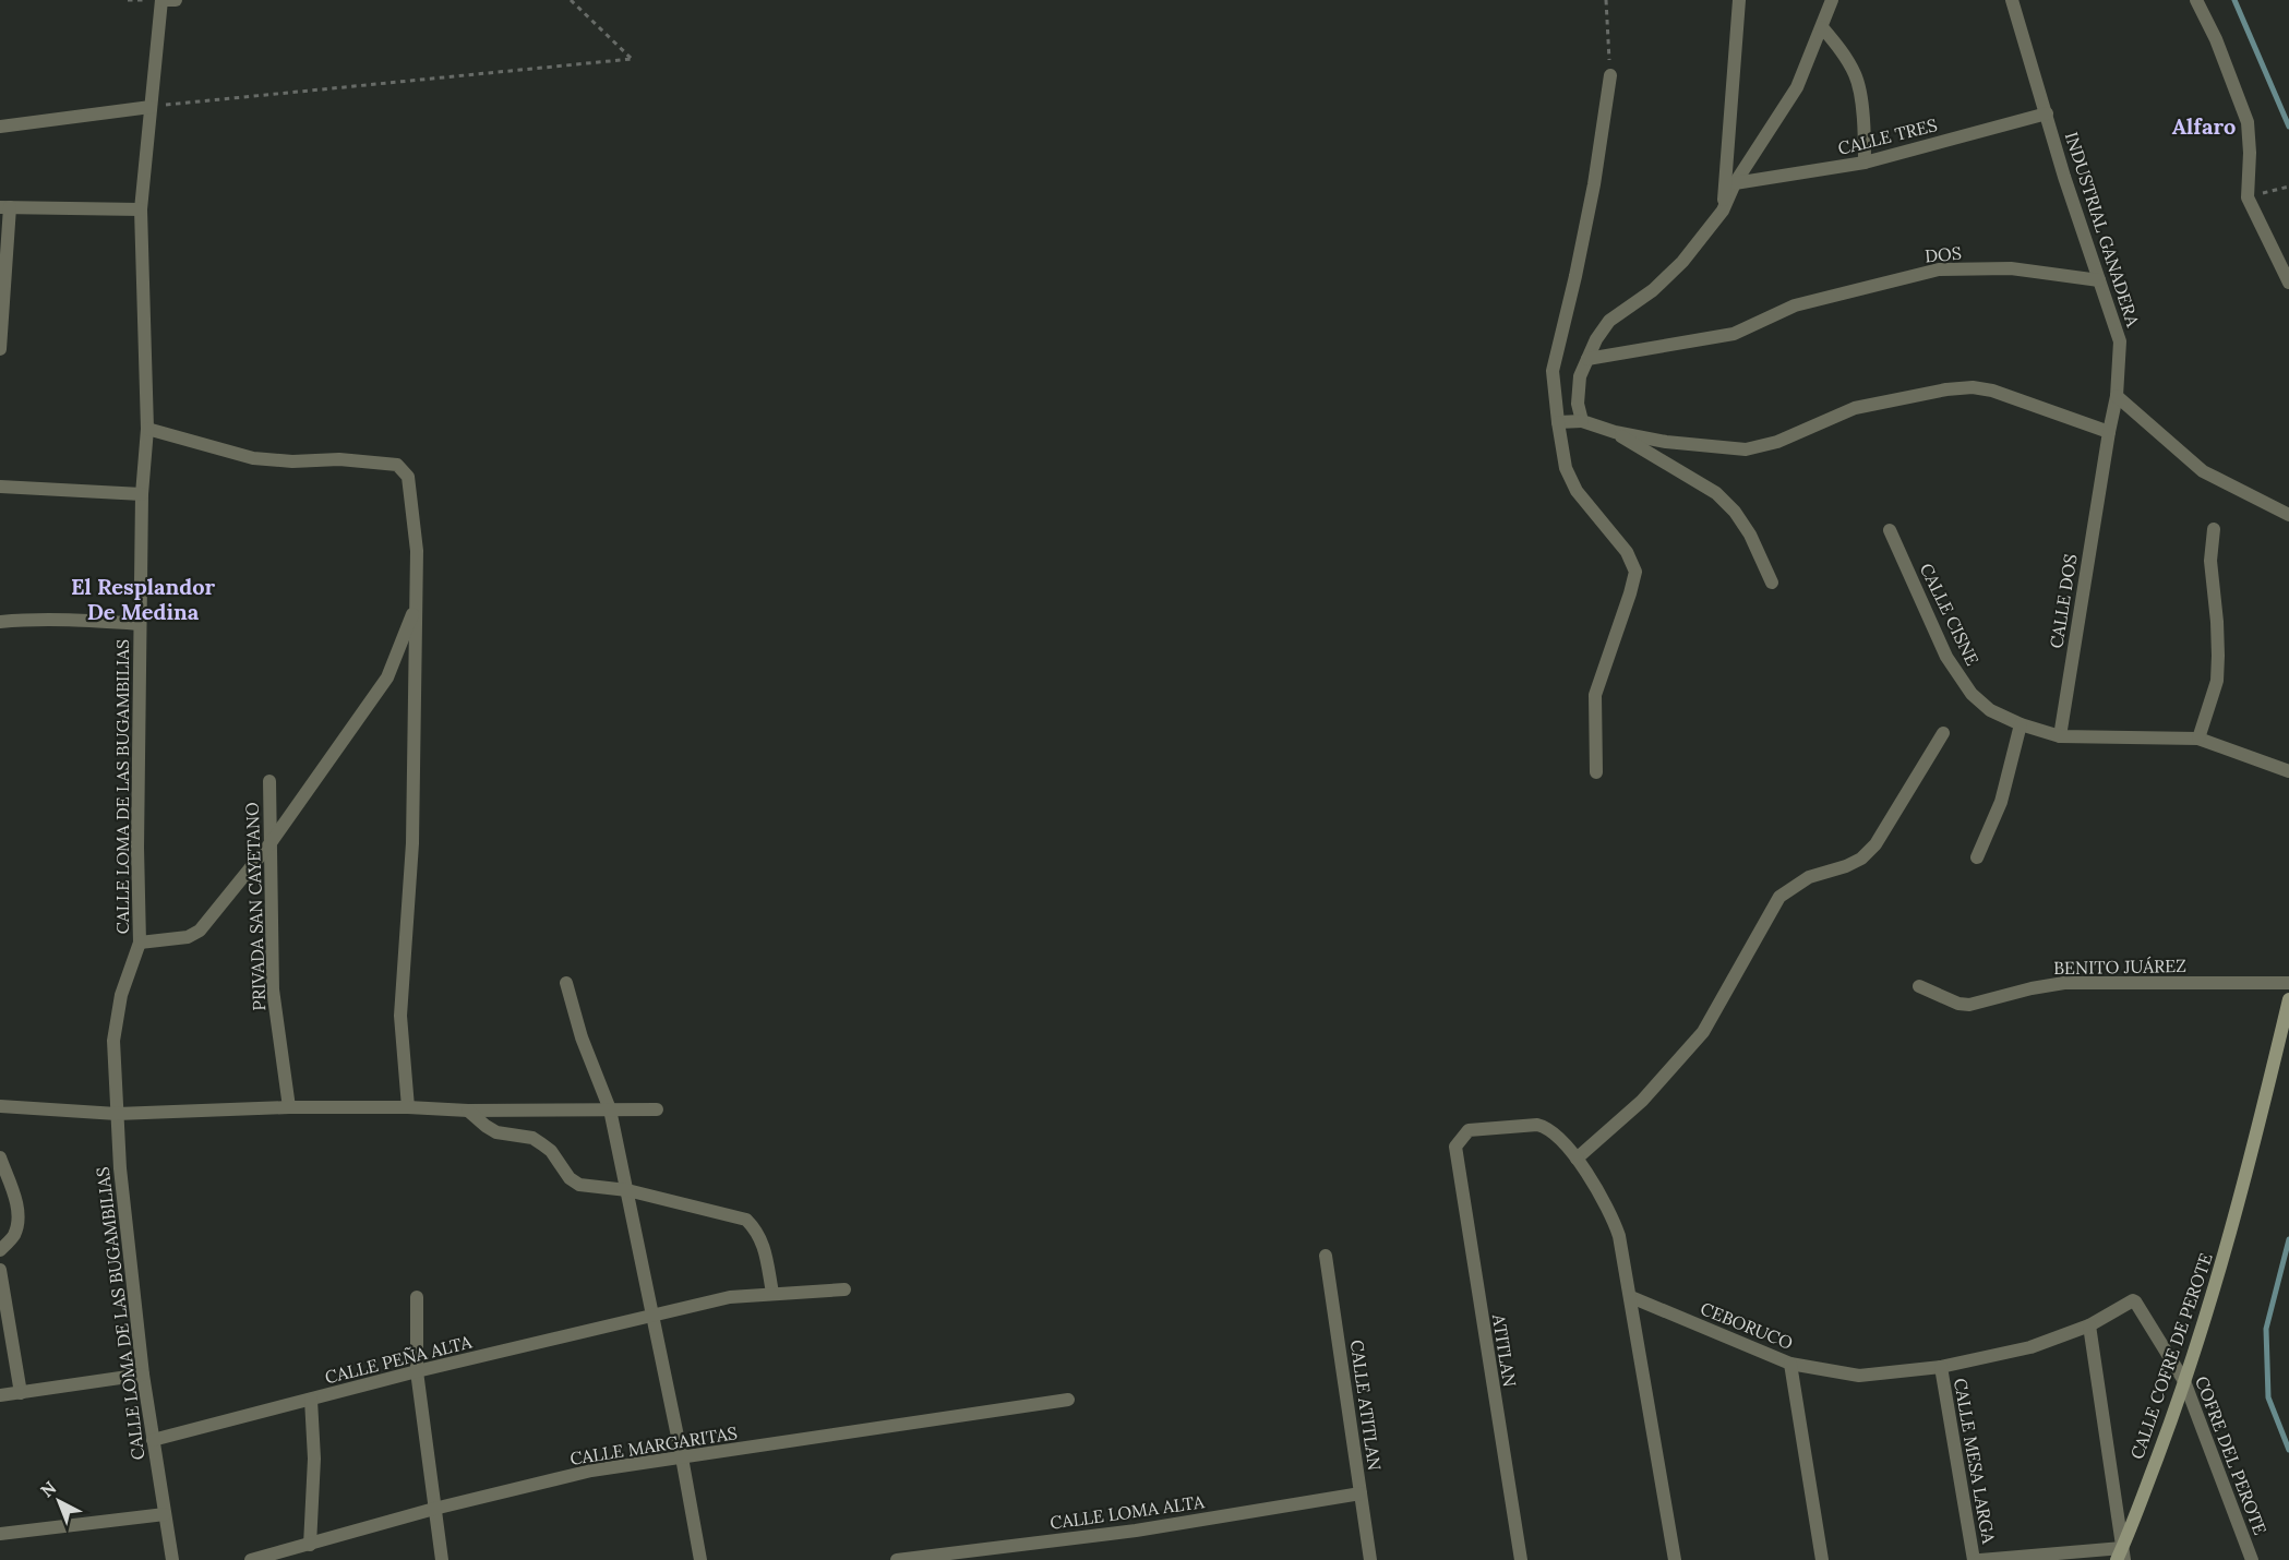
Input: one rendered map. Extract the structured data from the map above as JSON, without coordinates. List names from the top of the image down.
{
  "streets": {
    "street": [
      "CALLE TRES",
      "INDUSTRIAL GANADERA",
      "DOS",
      "CALLE DOS",
      "CALLE CISNE",
      "CALLE LOMA DE LAS BUGAMBILIAS",
      "PRIVADA SAN CAYETANO",
      "BENITO JUÁREZ",
      "CEBORUCO",
      "ATITLAN",
      "CALLE COFRE DE PEROTE",
      "CALLE PEÑA ALTA",
      "CALLE ATITLAN",
      "CALLE MARGARITAS",
      "COFRE DEL PEROTE",
      "CALLE MESA LARGA",
      "CALLE LOMA ALTA"
    ]
  },
  "crossings": [
    ["CALLE TRES", "INDUSTRIAL GANADERA"],
    ["INDUSTRIAL GANADERA", "DOS"],
    ["INDUSTRIAL GANADERA", "CALLE DOS"],
    ["CALLE LOMA DE LAS BUGAMBILIAS", "CALLE PEÑA ALTA"],
    ["CEBORUCO", "COFRE DEL PEROTE"],
    ["CEBORUCO", "CALLE MESA LARGA"],
    ["CALLE COFRE DE PEROTE", "COFRE DEL PEROTE"],
    ["CALLE ATITLAN", "CALLE LOMA ALTA"]
  ],
  "districts": ["Alfaro", "El Resplandor De Medina"],
  "north": "top left"
}
